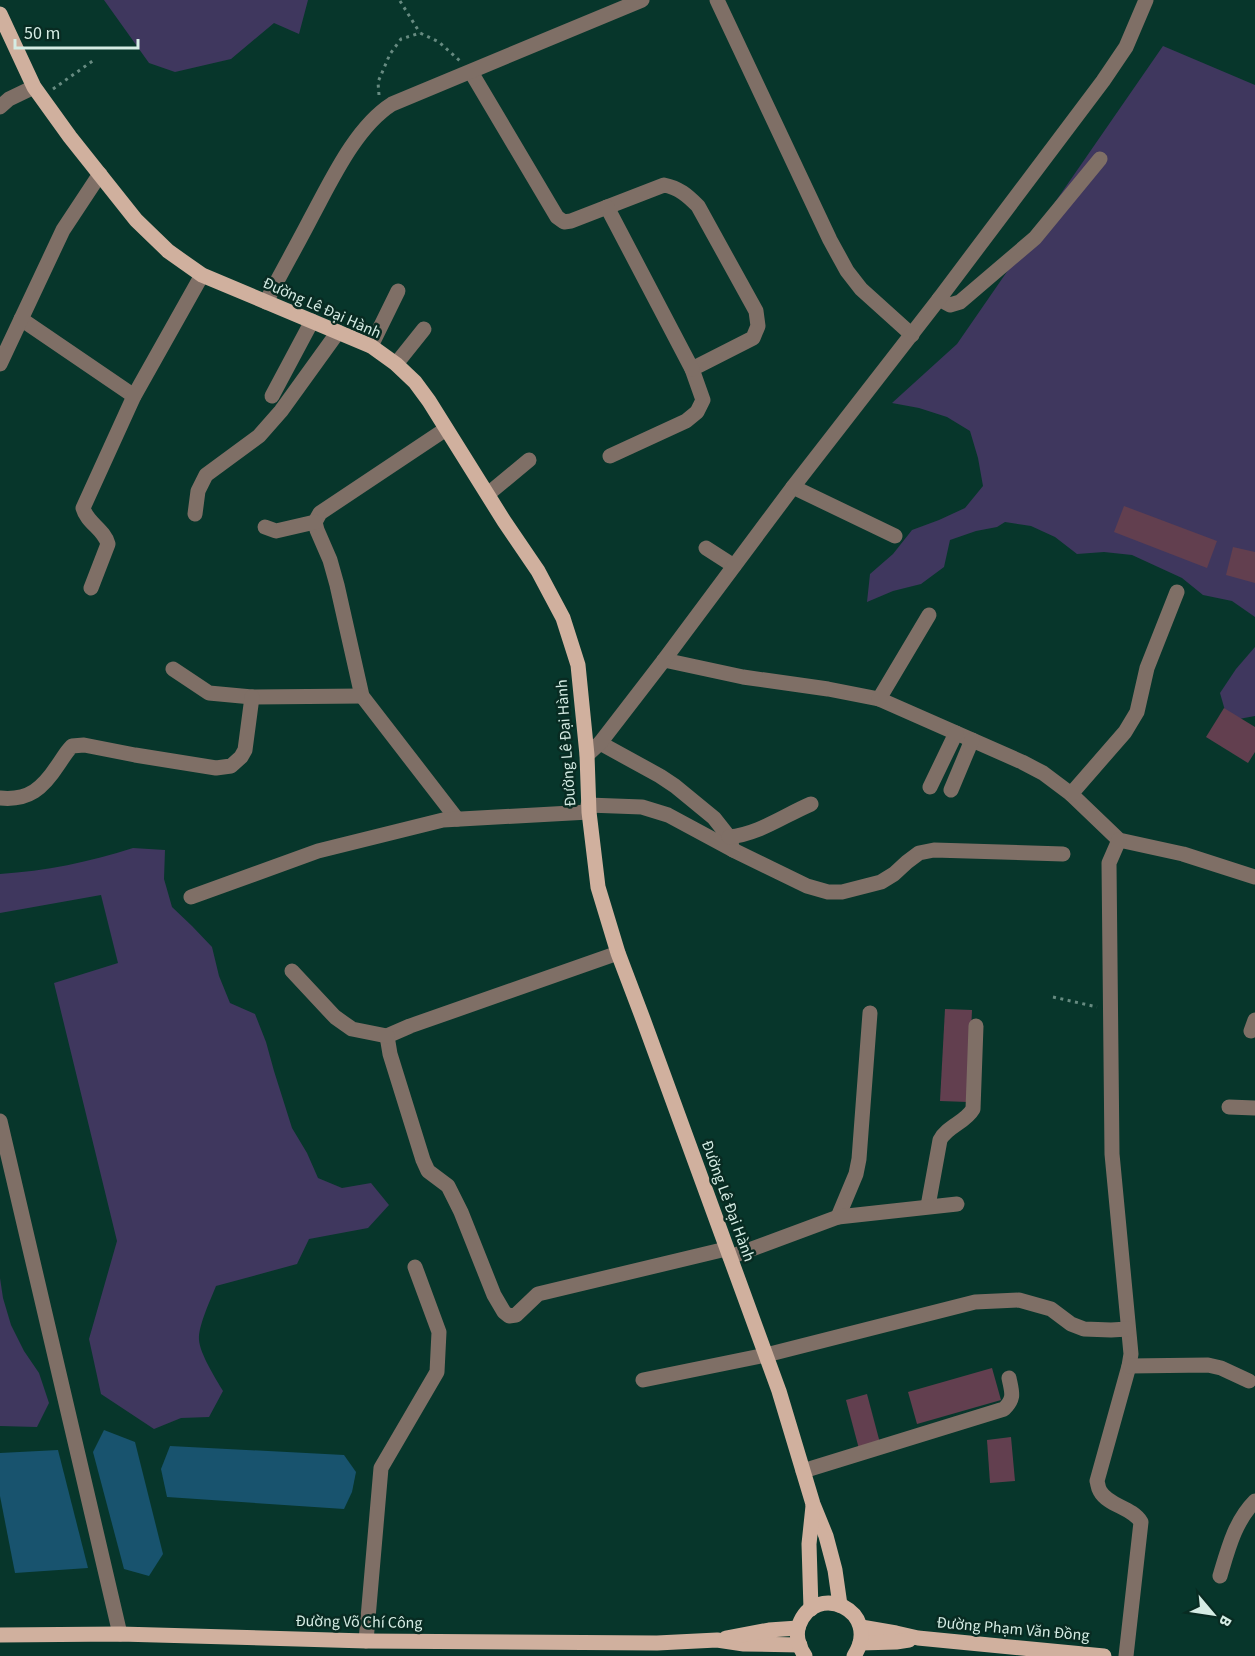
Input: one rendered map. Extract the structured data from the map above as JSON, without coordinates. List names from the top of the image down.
{
  "streets": {
    "main road": ["Đường Lê Đại Hành", "Đường Võ Chí Công", "Đường Phạm Văn Đồng"]
  },
  "scale_bar": "50 m",
  "north": "bottom right"
}
